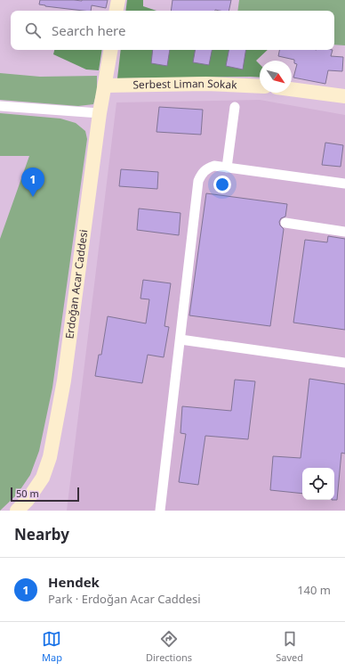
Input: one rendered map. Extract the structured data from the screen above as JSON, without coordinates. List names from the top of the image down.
{
  "streets": {
    "main road": ["Serbest Liman Sokak", "Erdoğan Acar Caddesi"]
  },
  "crossings": [
    ["Serbest Liman Sokak", "Erdoğan Acar Caddesi"]
  ],
  "scale_bar": "50 m",
  "north": "bottom right",
  "page": {
    "search": "Search here",
    "pins": "1",
    "scale": "50 m",
    "heading": "Nearby",
    "list": [
      {
        "mark": "1",
        "name": "Hendek",
        "note": "Park · Erdoğan Acar Caddesi",
        "value": "140 m"
      }
    ],
    "nav": ["Map", "Directions", "Saved"]
  }
}
